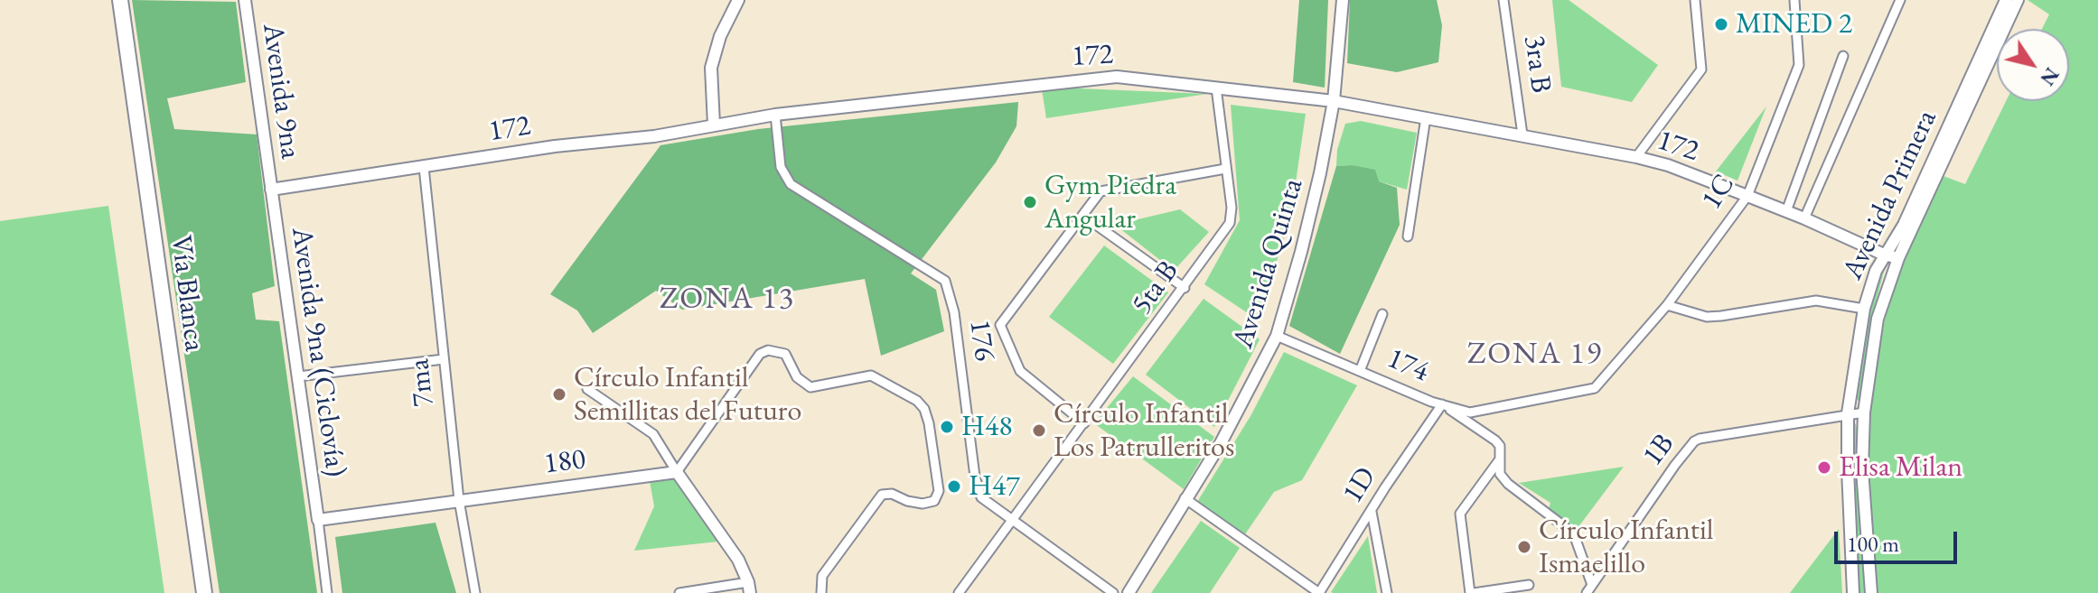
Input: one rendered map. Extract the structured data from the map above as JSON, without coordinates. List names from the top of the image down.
{
  "streets": {
    "highway": ["Vía Blanca"],
    "street": [
      "172",
      "3ra B",
      "Avenida 9na",
      "1C",
      "Avenida Primera",
      "Avenida Quinta",
      "5ta B",
      "176",
      "Avenida 9na (Ciclovía)",
      "174",
      "7ma",
      "1B",
      "180",
      "1D"
    ]
  },
  "crossings": [
    ["172", "3ra B"],
    ["172", "Avenida 9na"],
    ["172", "1C"],
    ["172", "Avenida Primera"],
    ["172", "Avenida Quinta"],
    ["172", "5ta B"],
    ["172", "176"],
    ["172", "Avenida 9na (Ciclovía)"],
    ["172", "7ma"],
    ["Avenida 9na", "Avenida 9na (Ciclovía)"],
    ["1C", "174"],
    ["Avenida Primera", "1B"],
    ["Avenida Quinta", "174"],
    ["5ta B", "176"],
    ["Avenida 9na (Ciclovía)", "180"],
    ["174", "1D"],
    ["7ma", "180"]
  ],
  "districts": ["ZONA 13", "ZONA 19"],
  "places": [
    "MINED 2",
    "Gym Piedra Angular",
    "Círculo Infantil Semillitas del Futuro",
    "H48",
    "Círculo Infantil Los Patrulleritos",
    "Elisa Milan",
    "H47",
    "Círculo Infantil Ismaelillo"
  ],
  "scale_bar": "100 m",
  "north": "bottom right"
}
